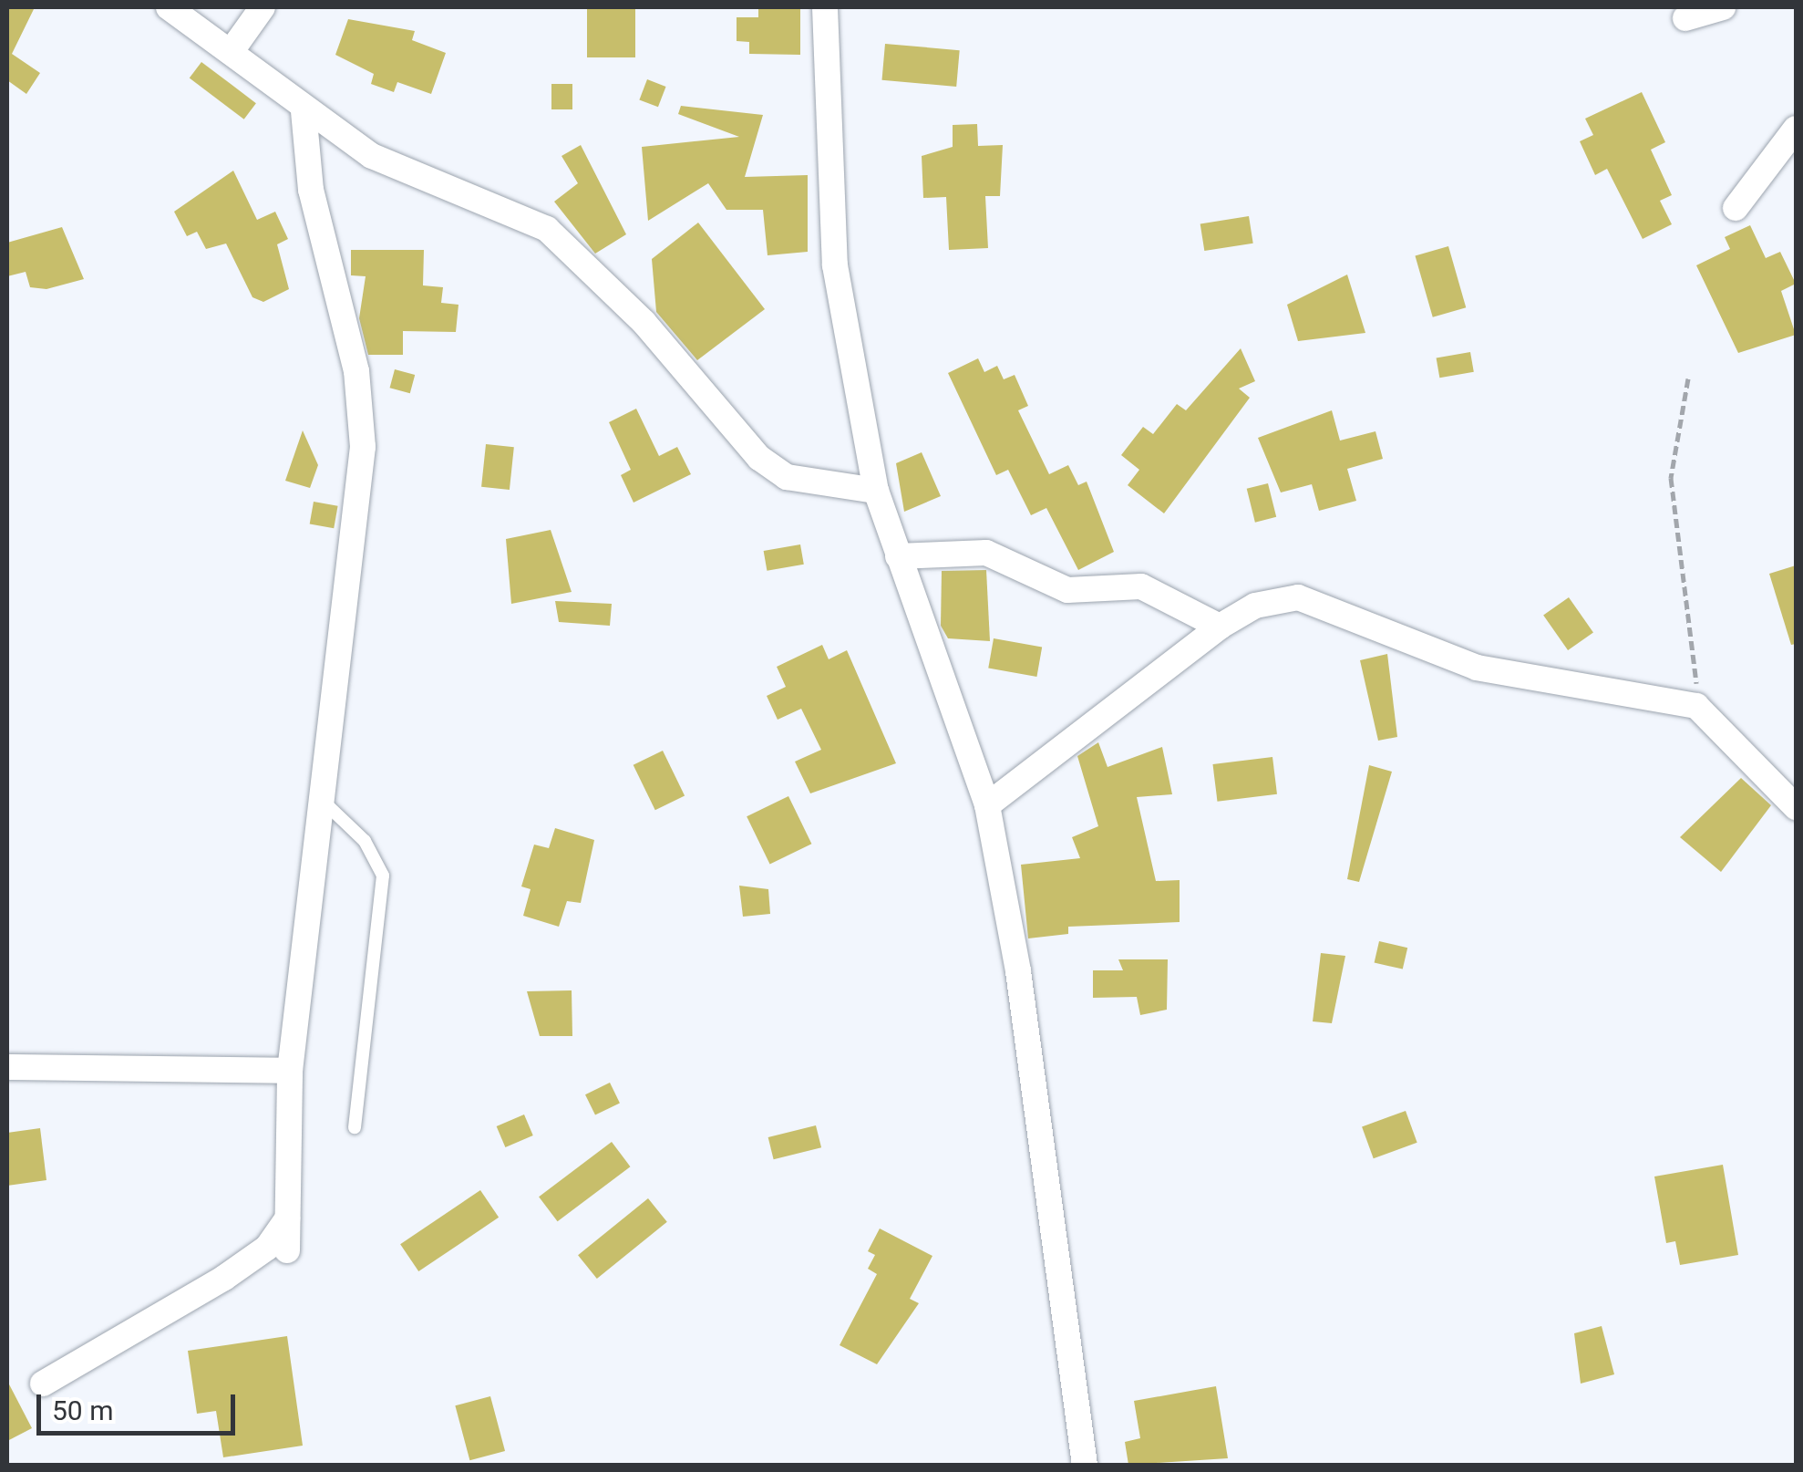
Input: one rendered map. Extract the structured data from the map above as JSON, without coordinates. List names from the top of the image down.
{
  "scale_bar": "50 m"
}
